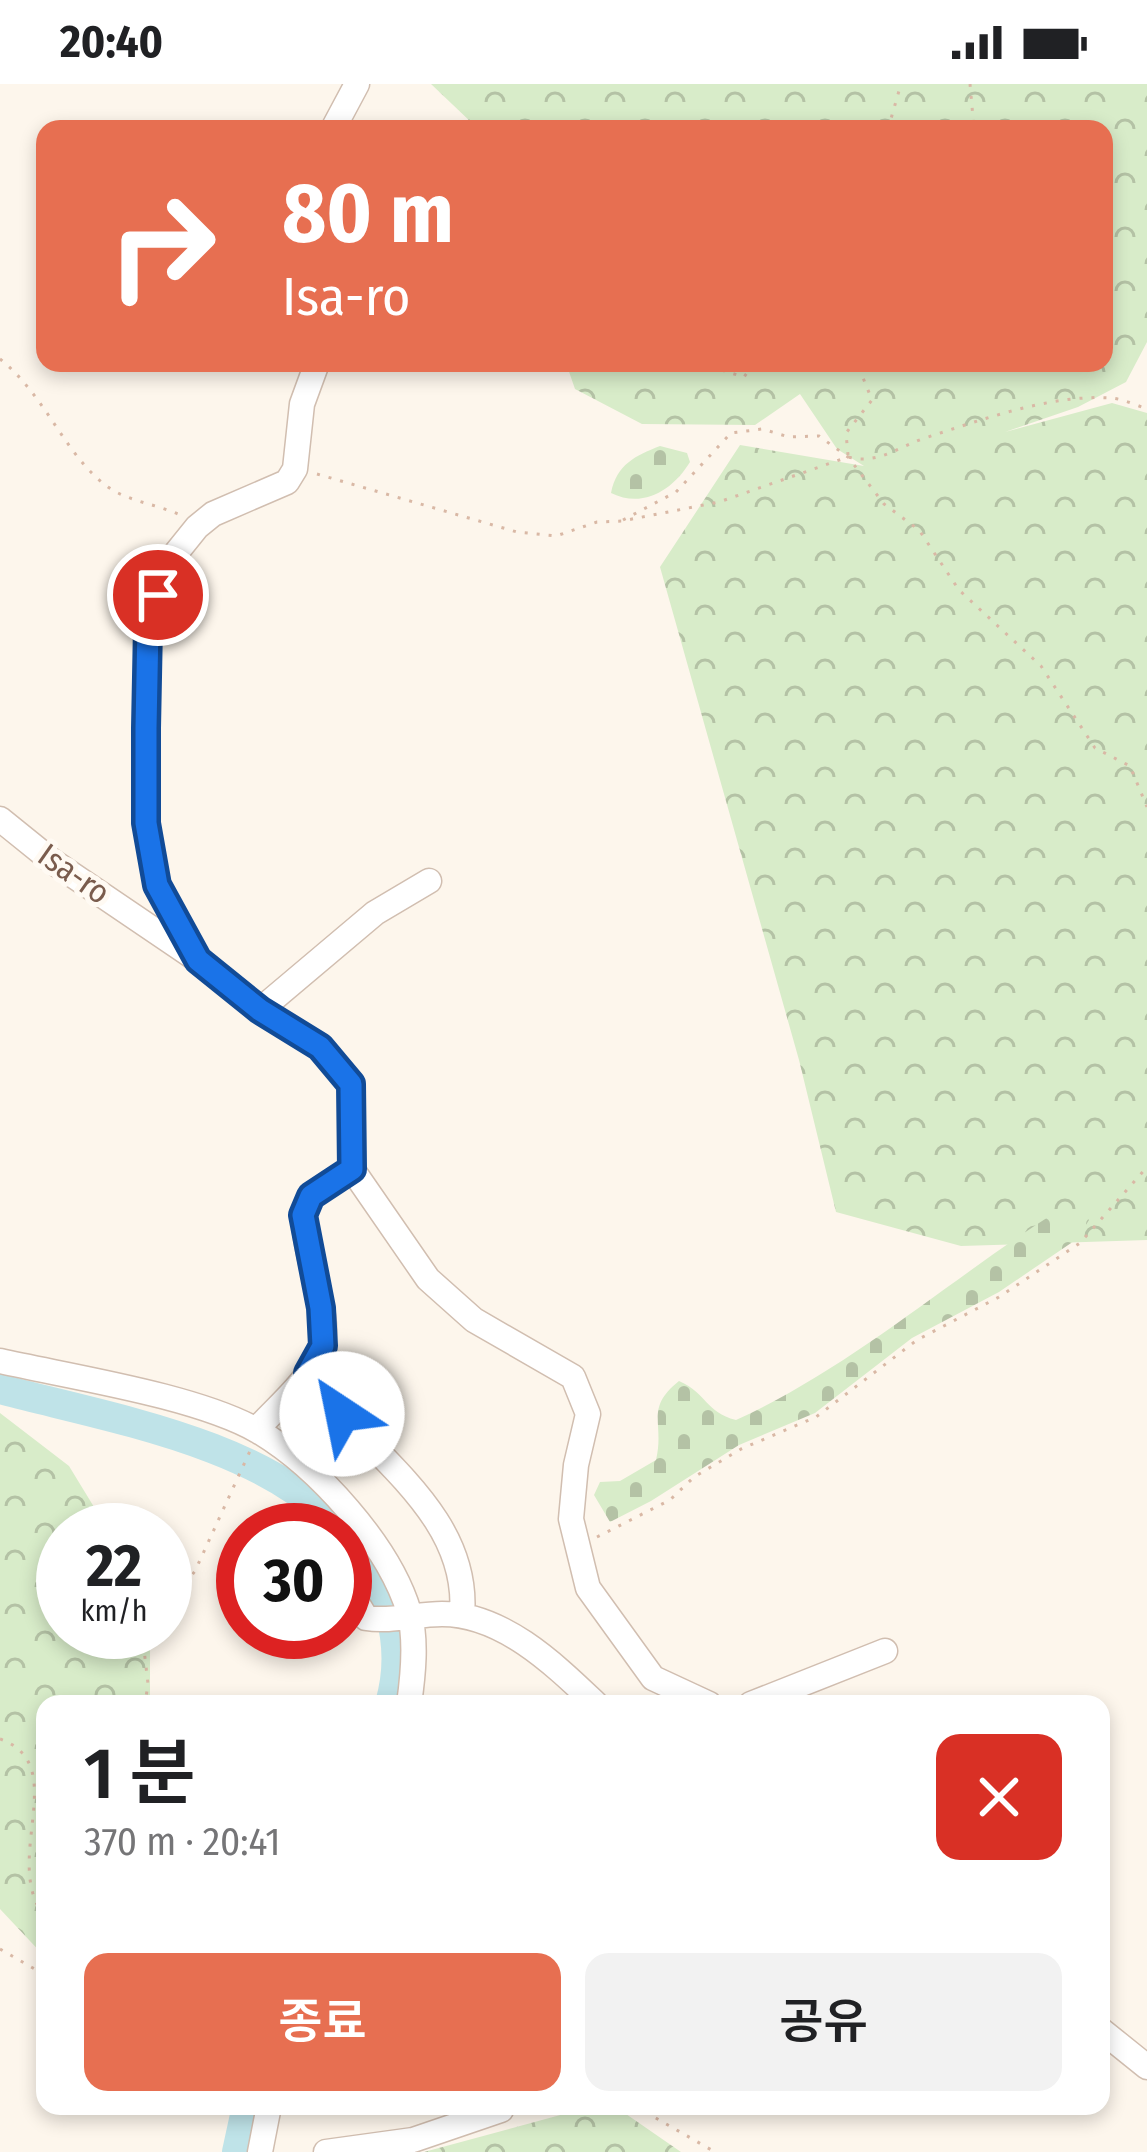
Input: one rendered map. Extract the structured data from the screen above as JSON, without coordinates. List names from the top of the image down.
{
  "streets": {
    "street": ["Isa-ro"]
  },
  "page": {
    "status": "20:40",
    "turn": ["80 m", "Isa-ro"],
    "speed": "22 km/h",
    "limit": "30",
    "heading": ["1 분", "370 m · 20:41"],
    "buttons": ["종료", "공유"]
  }
}
